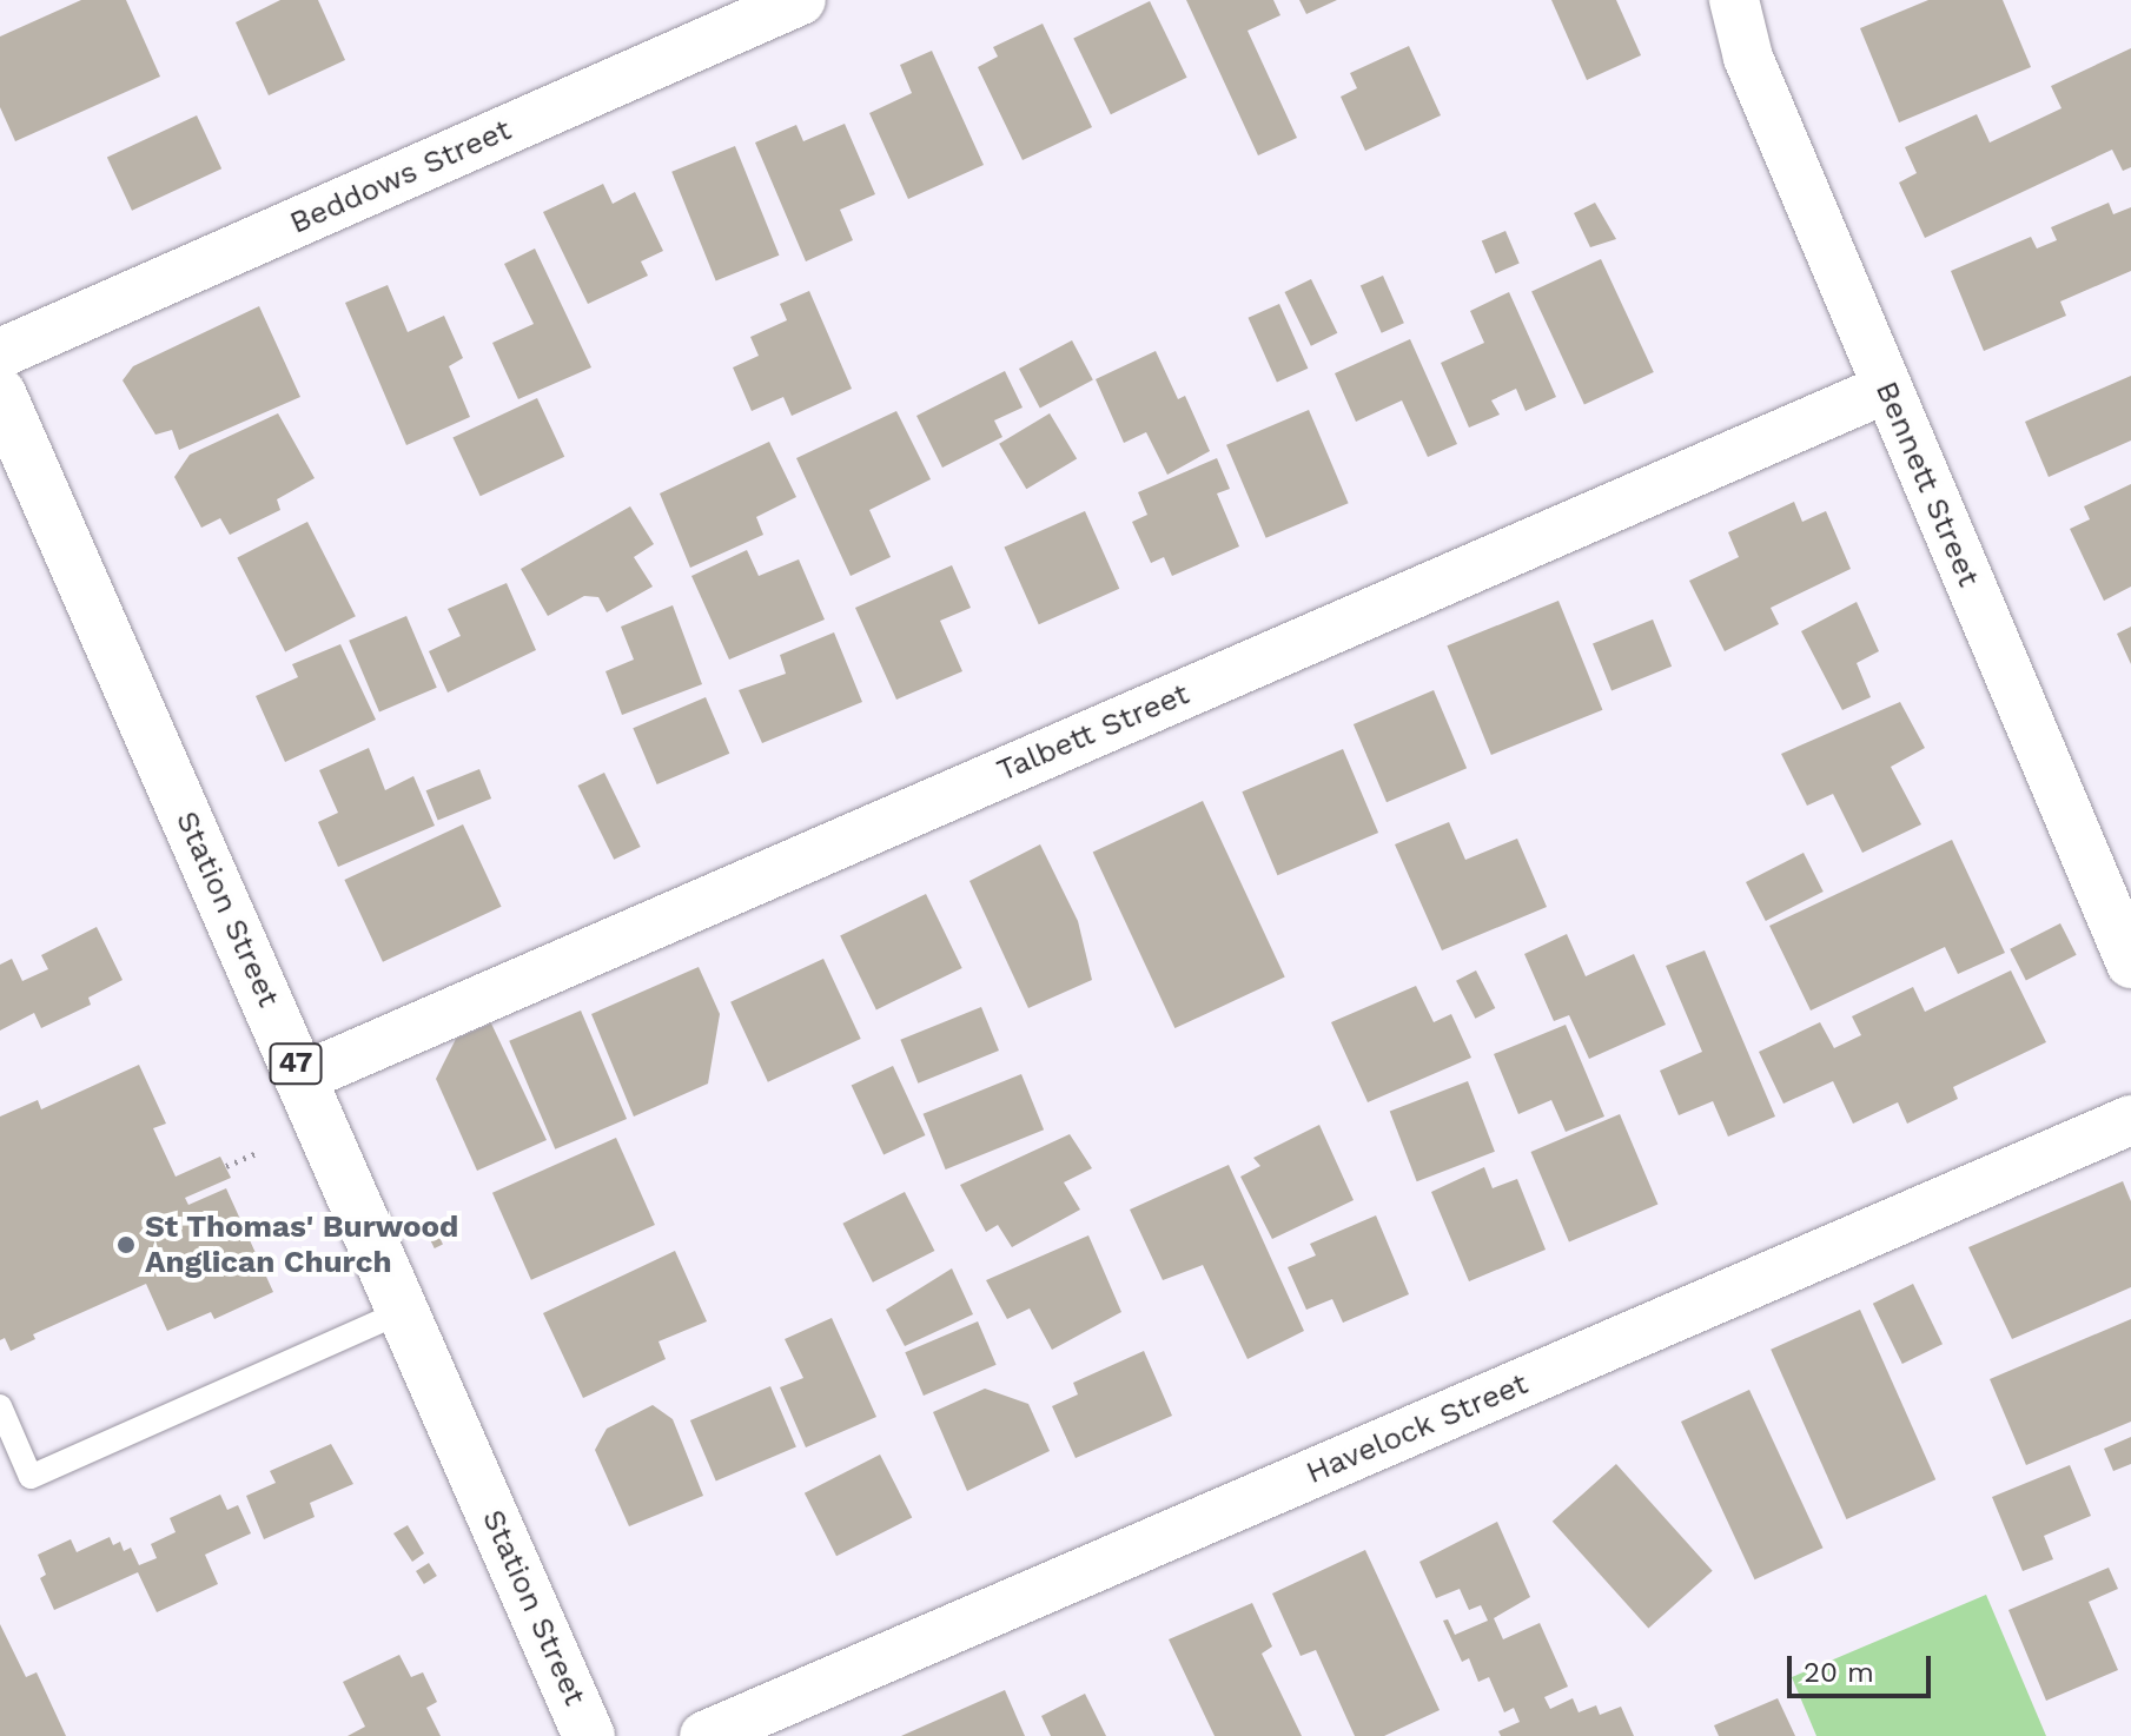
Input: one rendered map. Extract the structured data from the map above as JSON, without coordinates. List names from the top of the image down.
{
  "streets": {
    "main road": ["Station Street", "47"],
    "street": [
      "Beddows Street",
      "Bennett Street",
      "Talbett Street",
      "Havelock Street"
    ]
  },
  "crossings": [
    ["Bennett Street", "Talbett Street"],
    ["Talbett Street", "Station Street"]
  ],
  "places": ["St Thomas' Burwood Anglican Church"],
  "scale_bar": "20 m"
}
